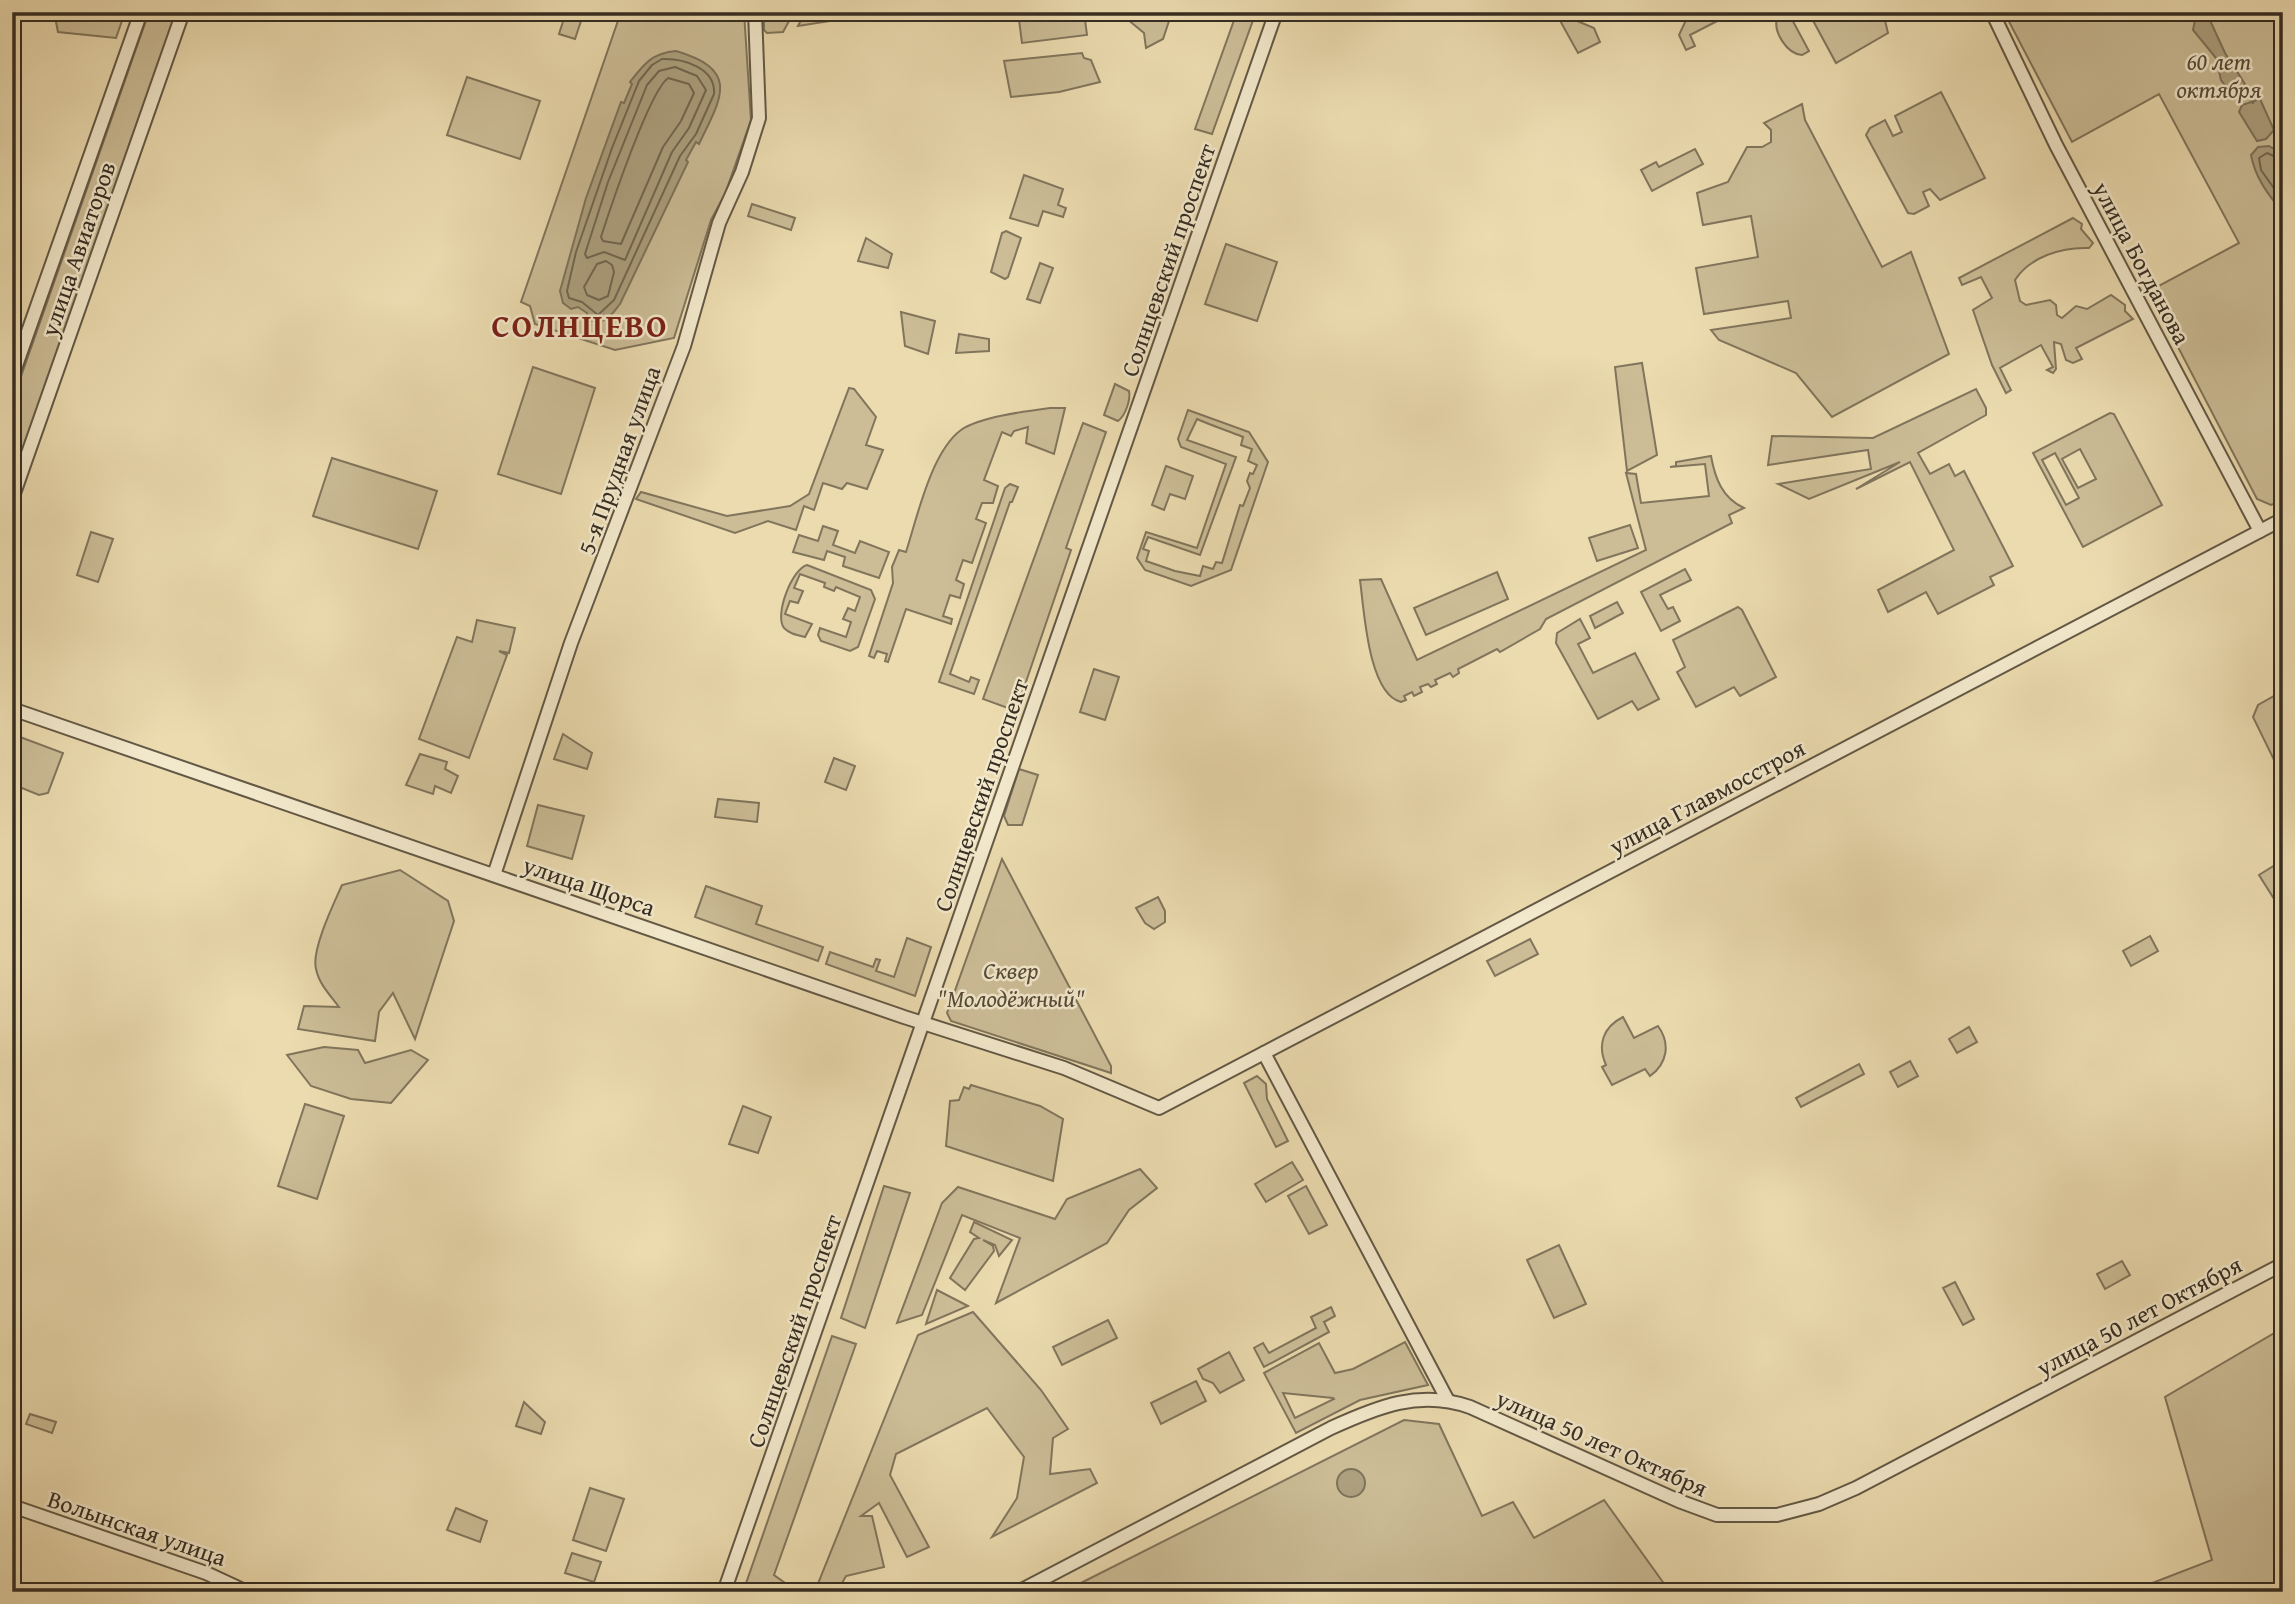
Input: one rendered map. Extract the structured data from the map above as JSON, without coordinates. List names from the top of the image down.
{
  "streets": {
    "street": [
      "улица Авиаторов",
      "Солнцевский проспект",
      "улица Богданова",
      "5-я Прудная улица",
      "улица Главмосстроя",
      "улица Щорса",
      "улица 50 лет Октября",
      "Волынская улица"
    ]
  },
  "crossings": [
    ["Солнцевский проспект", "улица Щорса"],
    ["улица Богданова", "улица Главмосстроя"],
    ["5-я Прудная улица", "улица Щорса"],
    ["улица Главмосстроя", "улица Щорса"]
  ],
  "districts": ["СОЛНЦЕВО"],
  "parks": ["60 лет октября", "Сквер \"Молодёжный\""]
}
